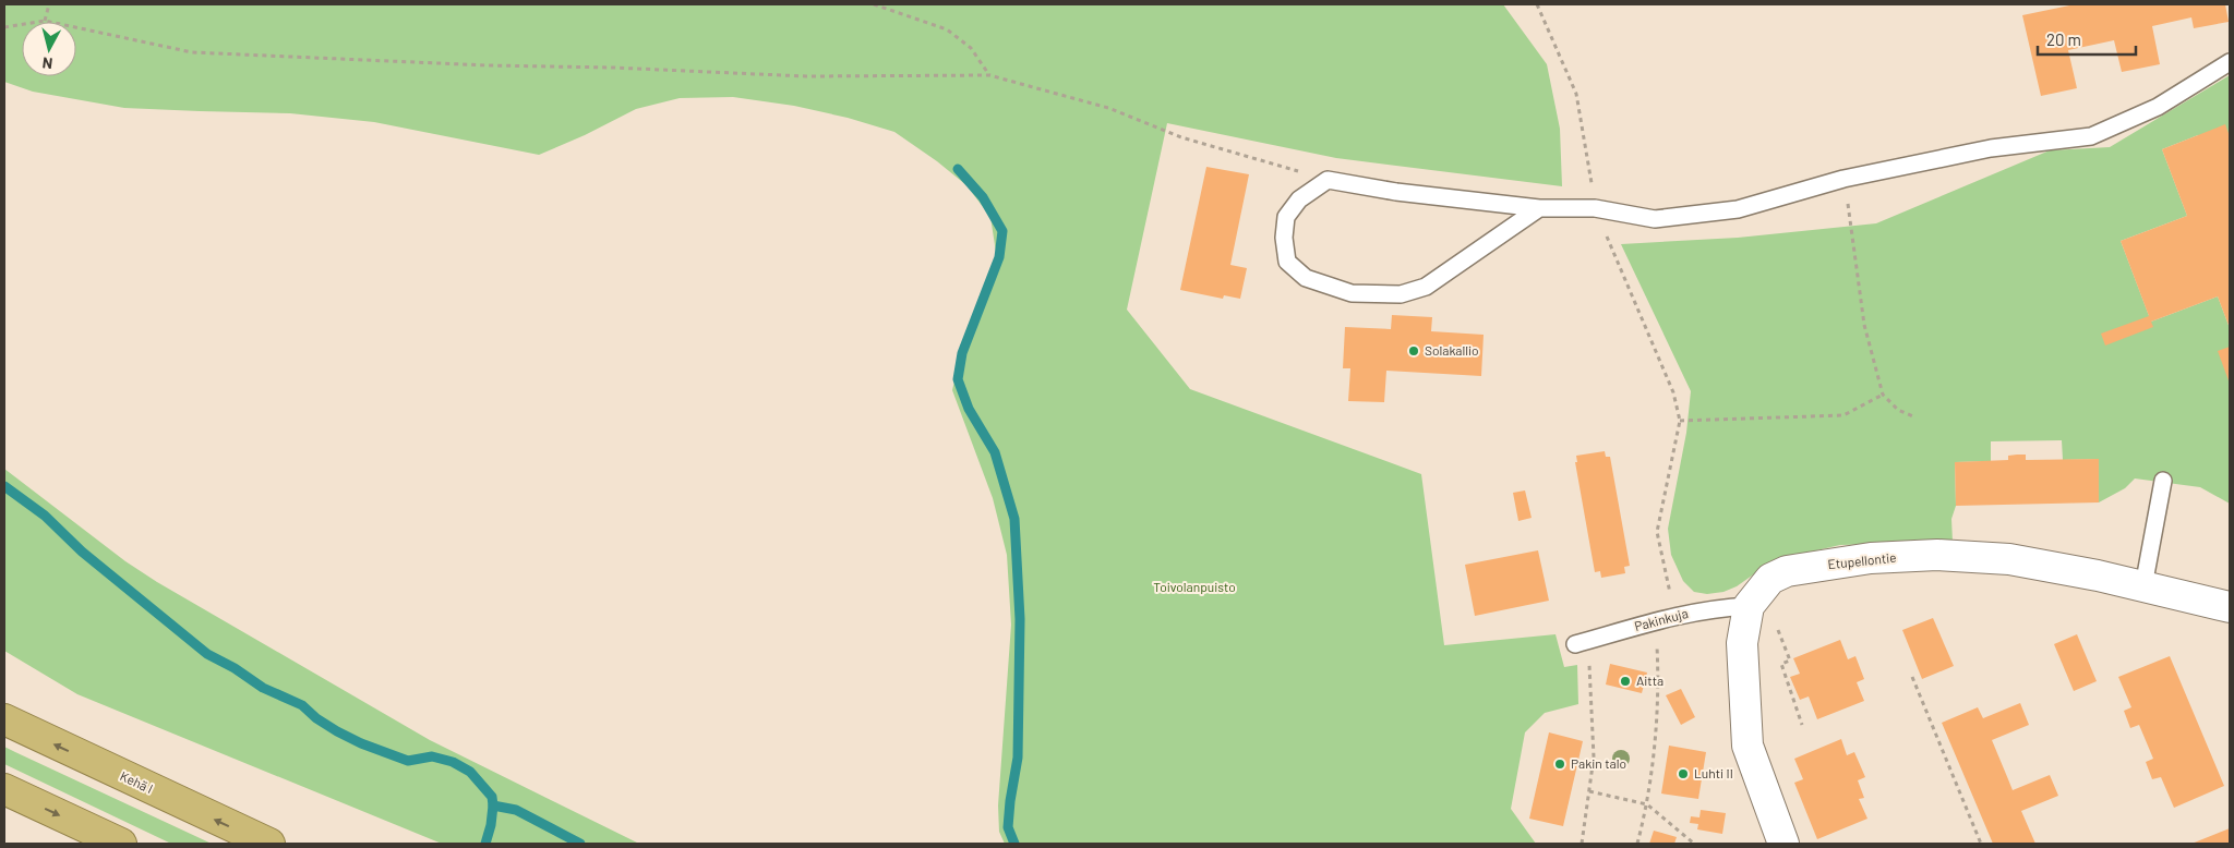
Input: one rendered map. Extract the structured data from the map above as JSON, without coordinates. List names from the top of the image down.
{
  "streets": {
    "highway": ["Kehä I"],
    "street": ["Etupellontie"],
    "lane": ["Pakinkuja"]
  },
  "crossings": [
    ["Etupellontie", "Pakinkuja"]
  ],
  "parks": ["Toivolanpuisto"],
  "places": [
    "Solakallio",
    "Aitta",
    "Pakin talo",
    "Luhti II"
  ],
  "scale_bar": "20 m",
  "north": "bottom"
}
